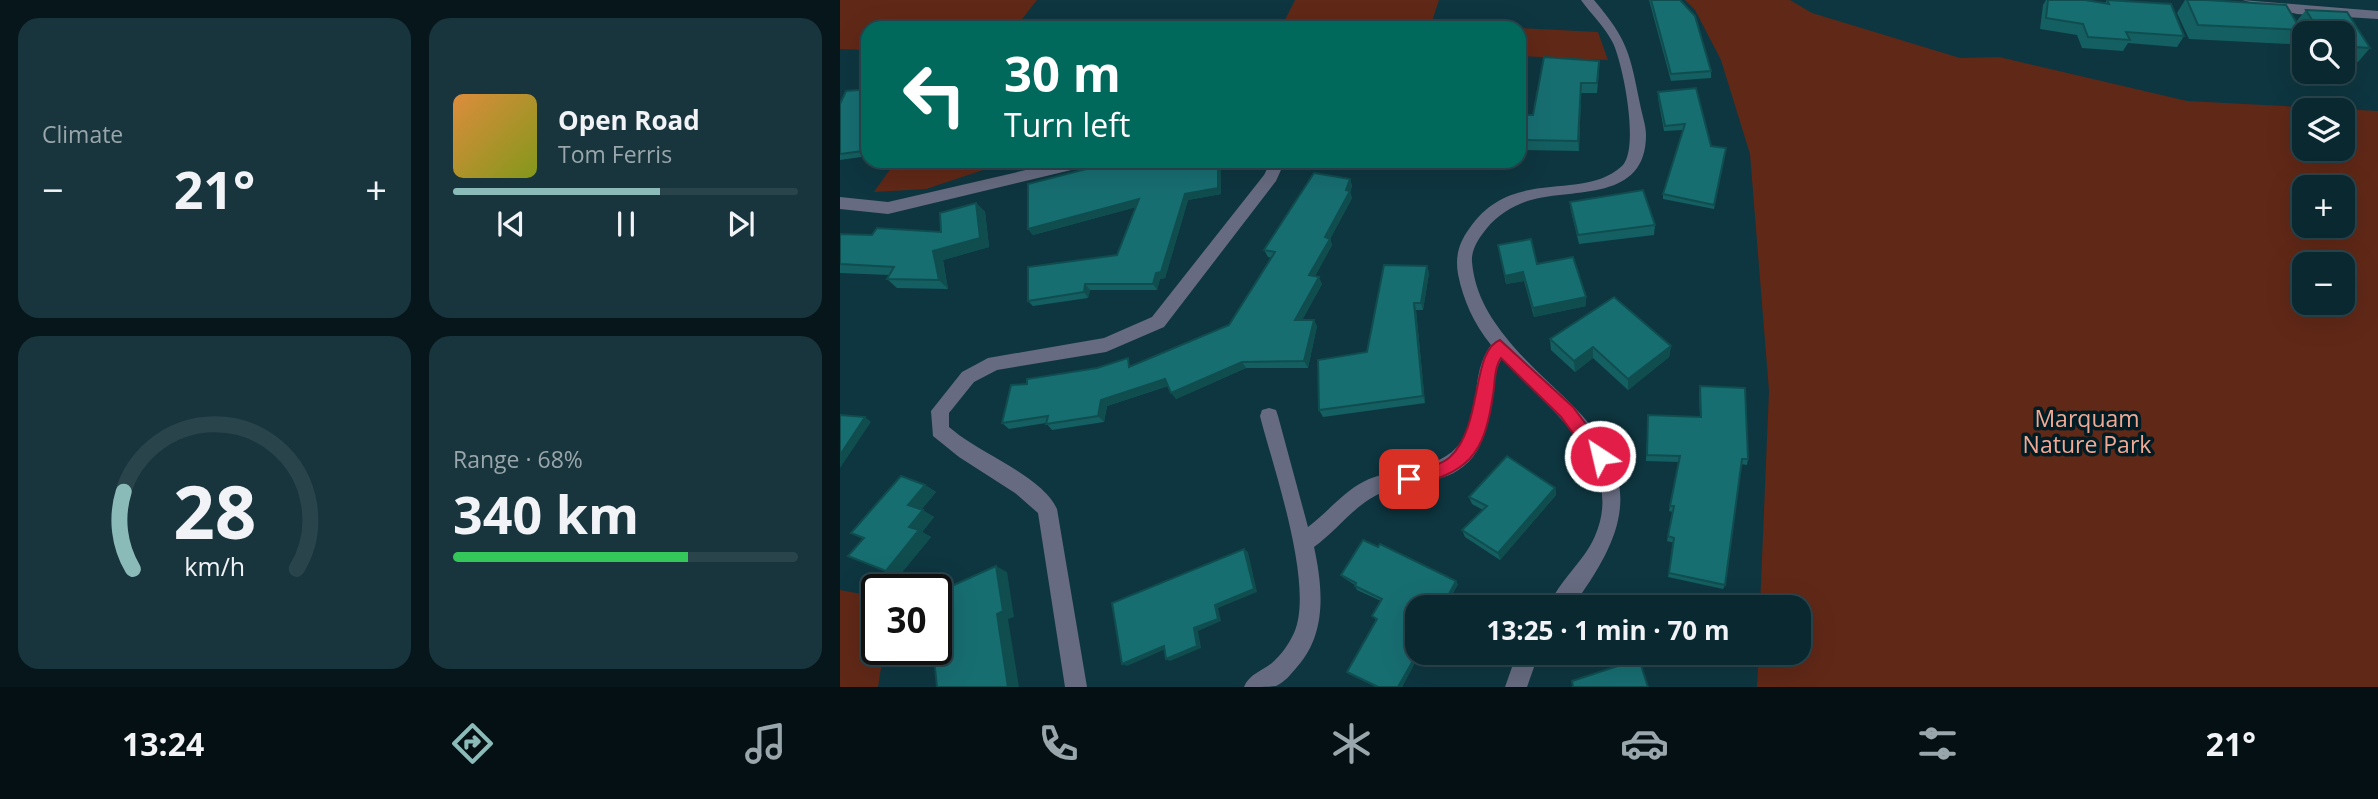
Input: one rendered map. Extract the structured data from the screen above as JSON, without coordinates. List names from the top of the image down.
{
  "parks": ["Marquam Nature Park"],
  "page": {
    "tile": [
      "Climate",
      ["Range · 68%", "340 km"]
    ],
    "map_buttons": ["+", "−"],
    "turn": ["30 m", "Turn left"],
    "song": ["Open Road", "Tom Ferris"],
    "heat": ["−", "21°", "+"],
    "limit": "30",
    "trip": "13:25 · 1 min · 70 m",
    "tabs": ["13:24", "21°"],
    "gauge": ["28", "km/h"]
  }
}
